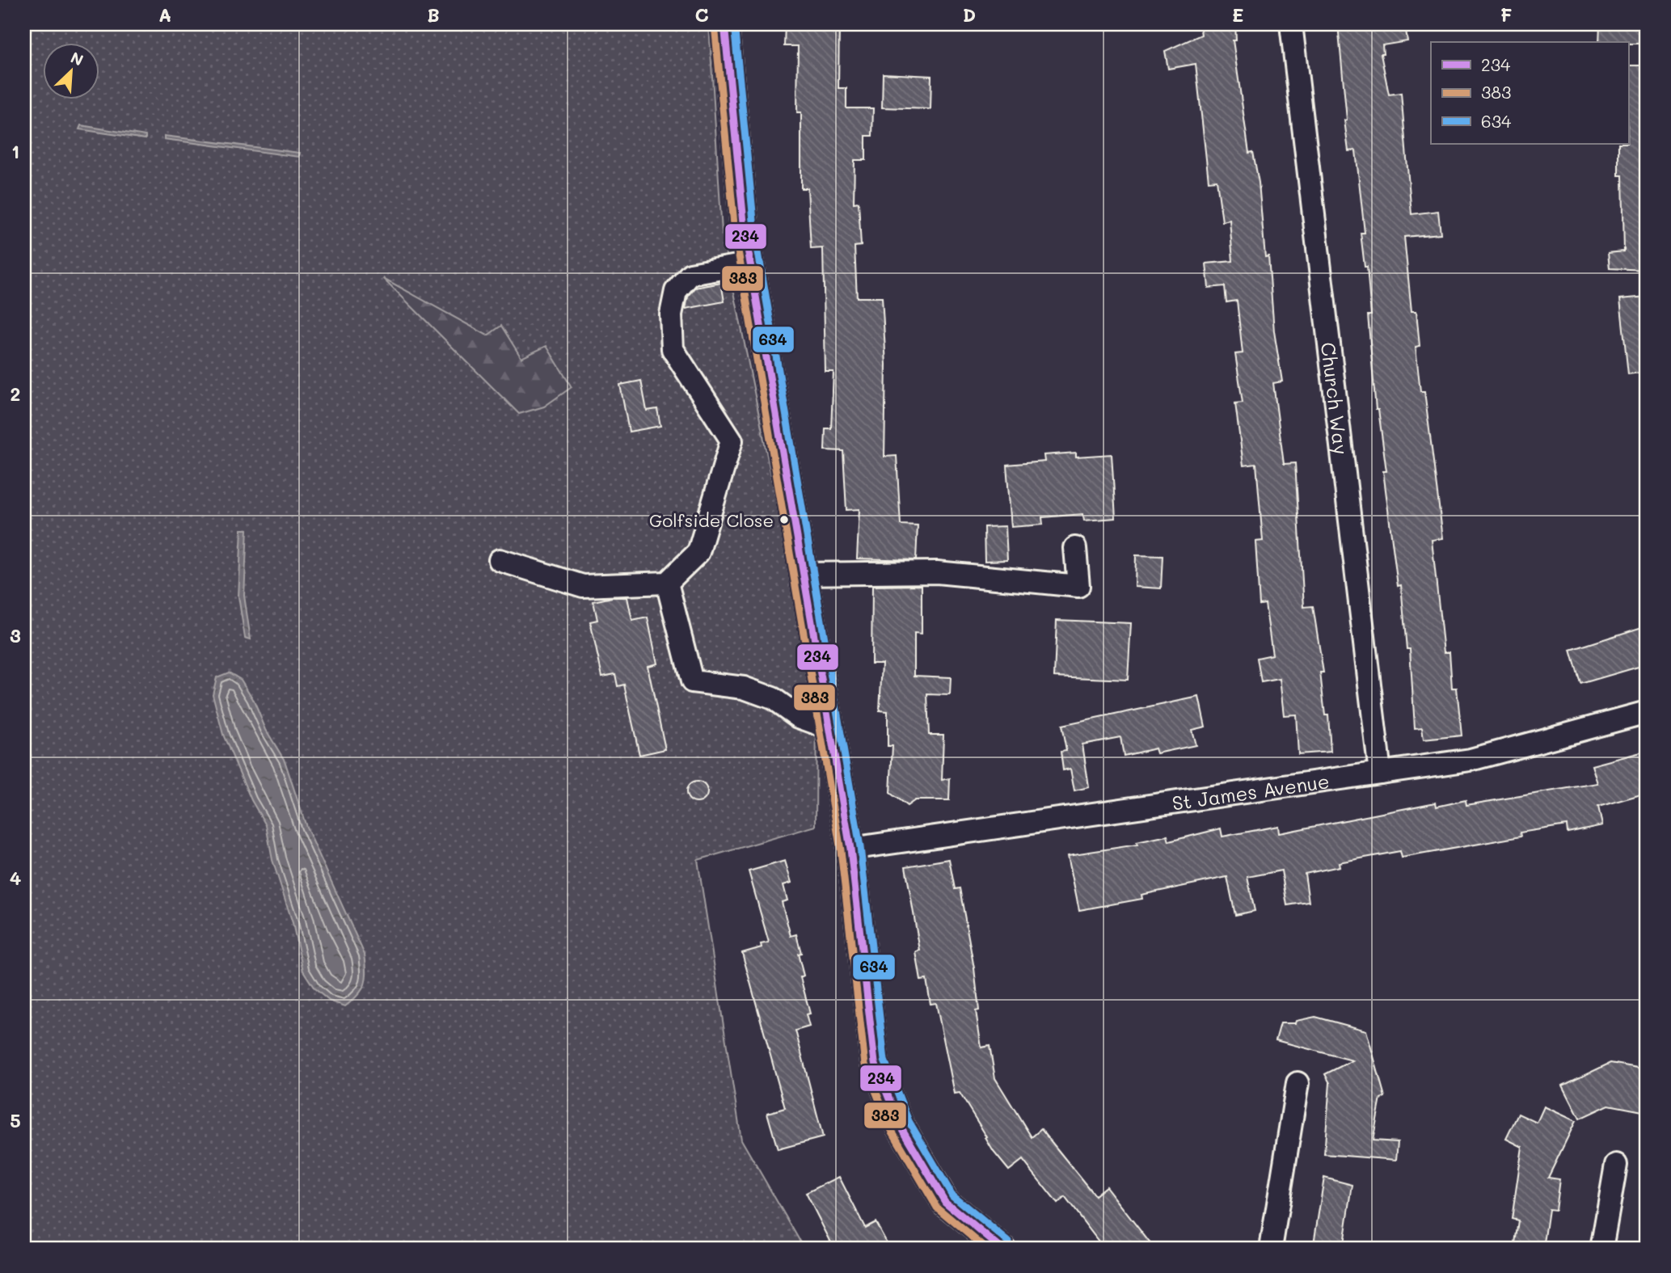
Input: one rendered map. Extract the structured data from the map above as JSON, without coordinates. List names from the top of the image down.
{
  "streets": {
    "street": ["Church Way", "St James Avenue"]
  },
  "crossings": [
    ["Church Way", "St James Avenue"]
  ],
  "places": ["Golfside Close"],
  "lines": ["transit line 234", "transit line 634", "transit line 383"],
  "legend": ["234", "383", "634"],
  "north": "top right",
  "grid": {
    "columns": [
      "A",
      "B",
      "C",
      "D",
      "E",
      "F"
    ],
    "rows": [
      "1",
      "2",
      "3",
      "4",
      "5"
    ]
  }
}
